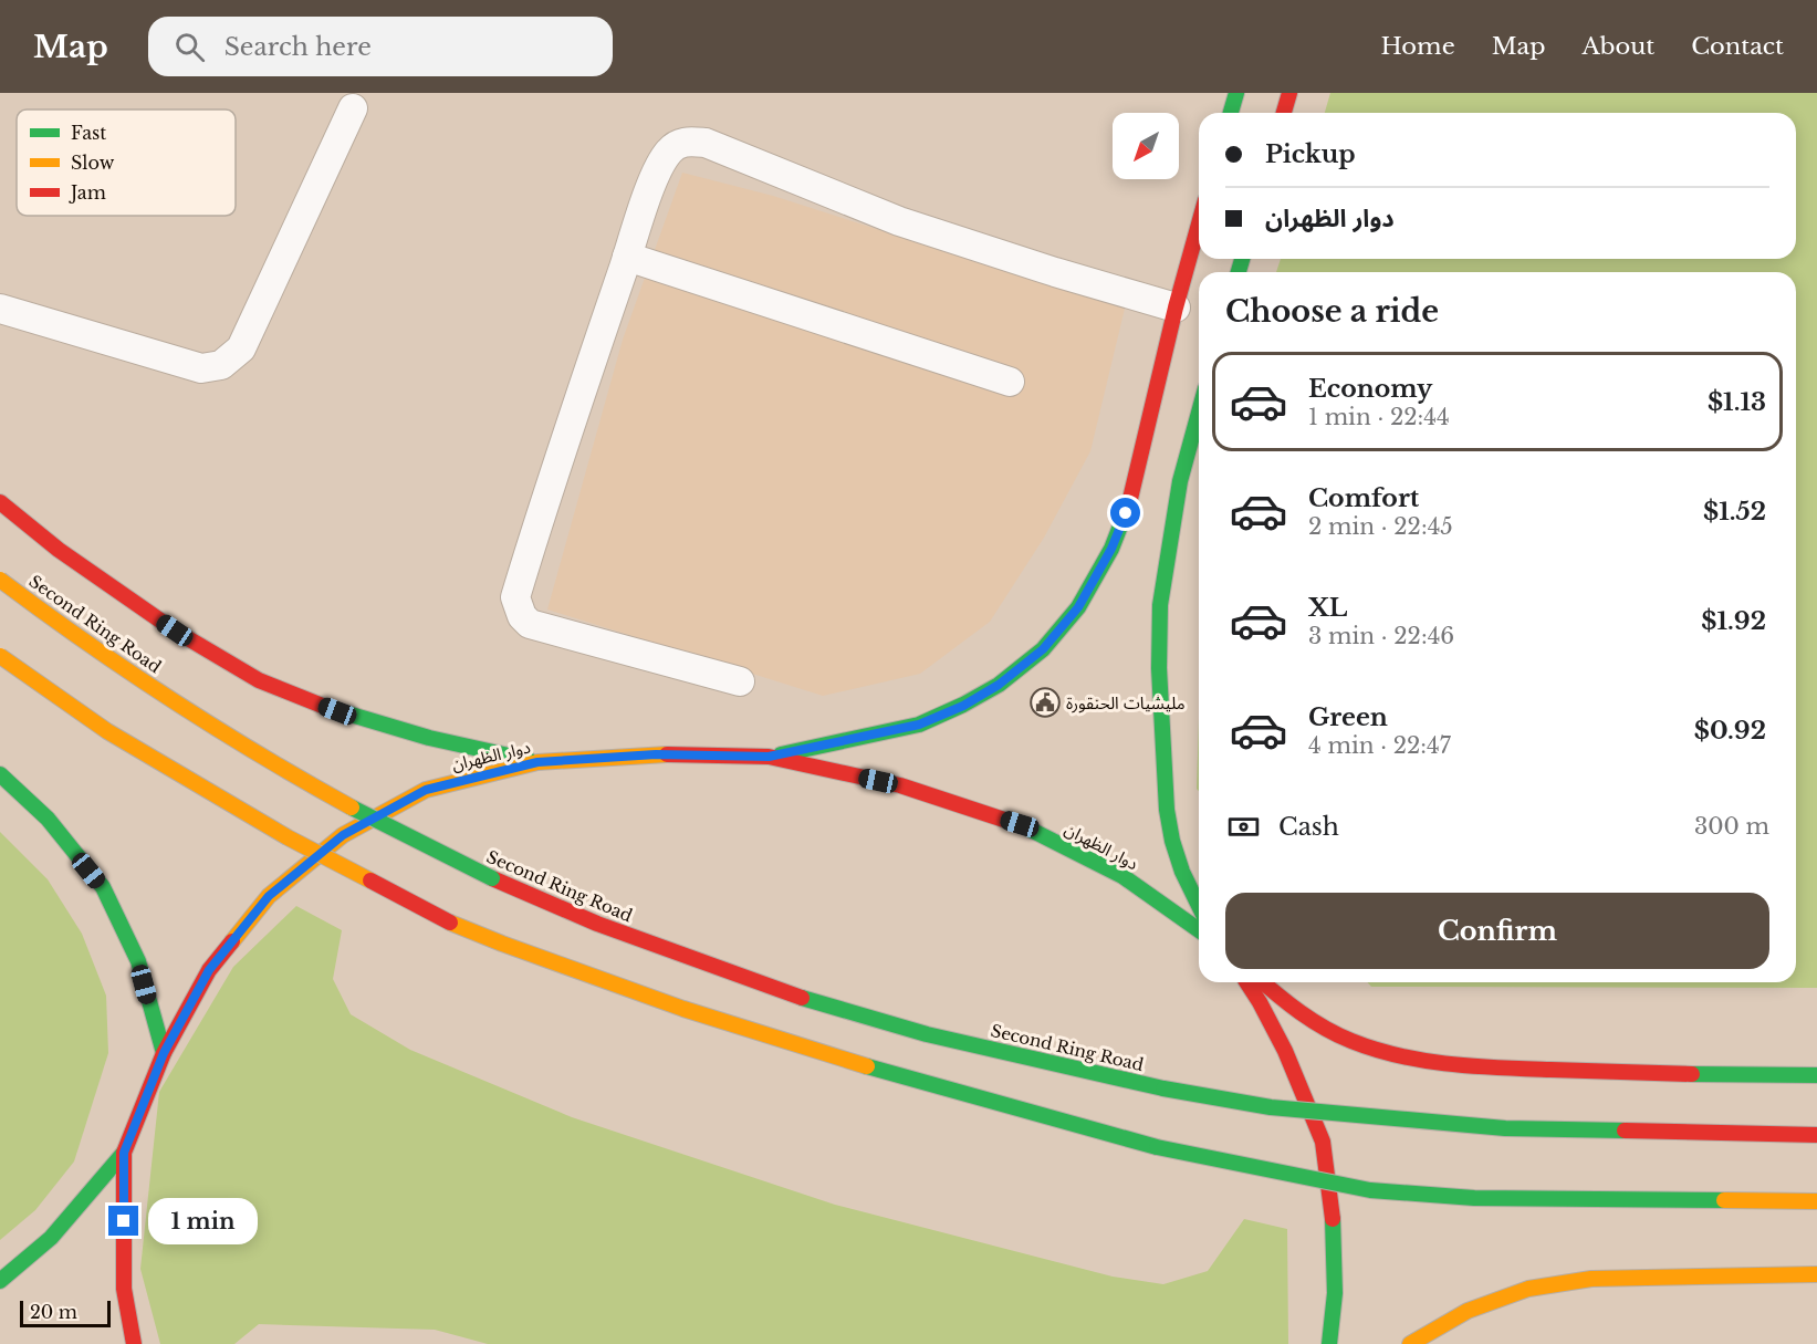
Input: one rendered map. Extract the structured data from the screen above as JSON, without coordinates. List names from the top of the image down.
{
  "streets": {
    "highway": ["Second Ring Road", "دوار الظهران"]
  },
  "places": {
    "public building": ["مليشيات الحنقورة"]
  },
  "legend": ["Fast", "Slow", "Jam"],
  "scale_bar": "20 m",
  "north": "bottom left",
  "page": {
    "header": "Map",
    "search": "Search here",
    "nav": [
      "Home",
      "Map",
      "About",
      "Contact"
    ],
    "banner": ["Pickup", "دوار الظهران"],
    "heading": "Choose a ride",
    "list": [
      {
        "name": "Economy",
        "note": "1 min · 22:44",
        "value": "$1.13"
      },
      {
        "name": "Comfort",
        "note": "2 min · 22:45",
        "value": "$1.52"
      },
      {
        "name": "XL",
        "note": "3 min · 22:46",
        "value": "$1.92"
      },
      {
        "name": "Green",
        "note": "4 min · 22:47",
        "value": "$0.92"
      }
    ],
    "pay": ["Cash", "300 m"],
    "buttons": "Confirm",
    "bubble": "1 min",
    "scale": "20 m"
  }
}
